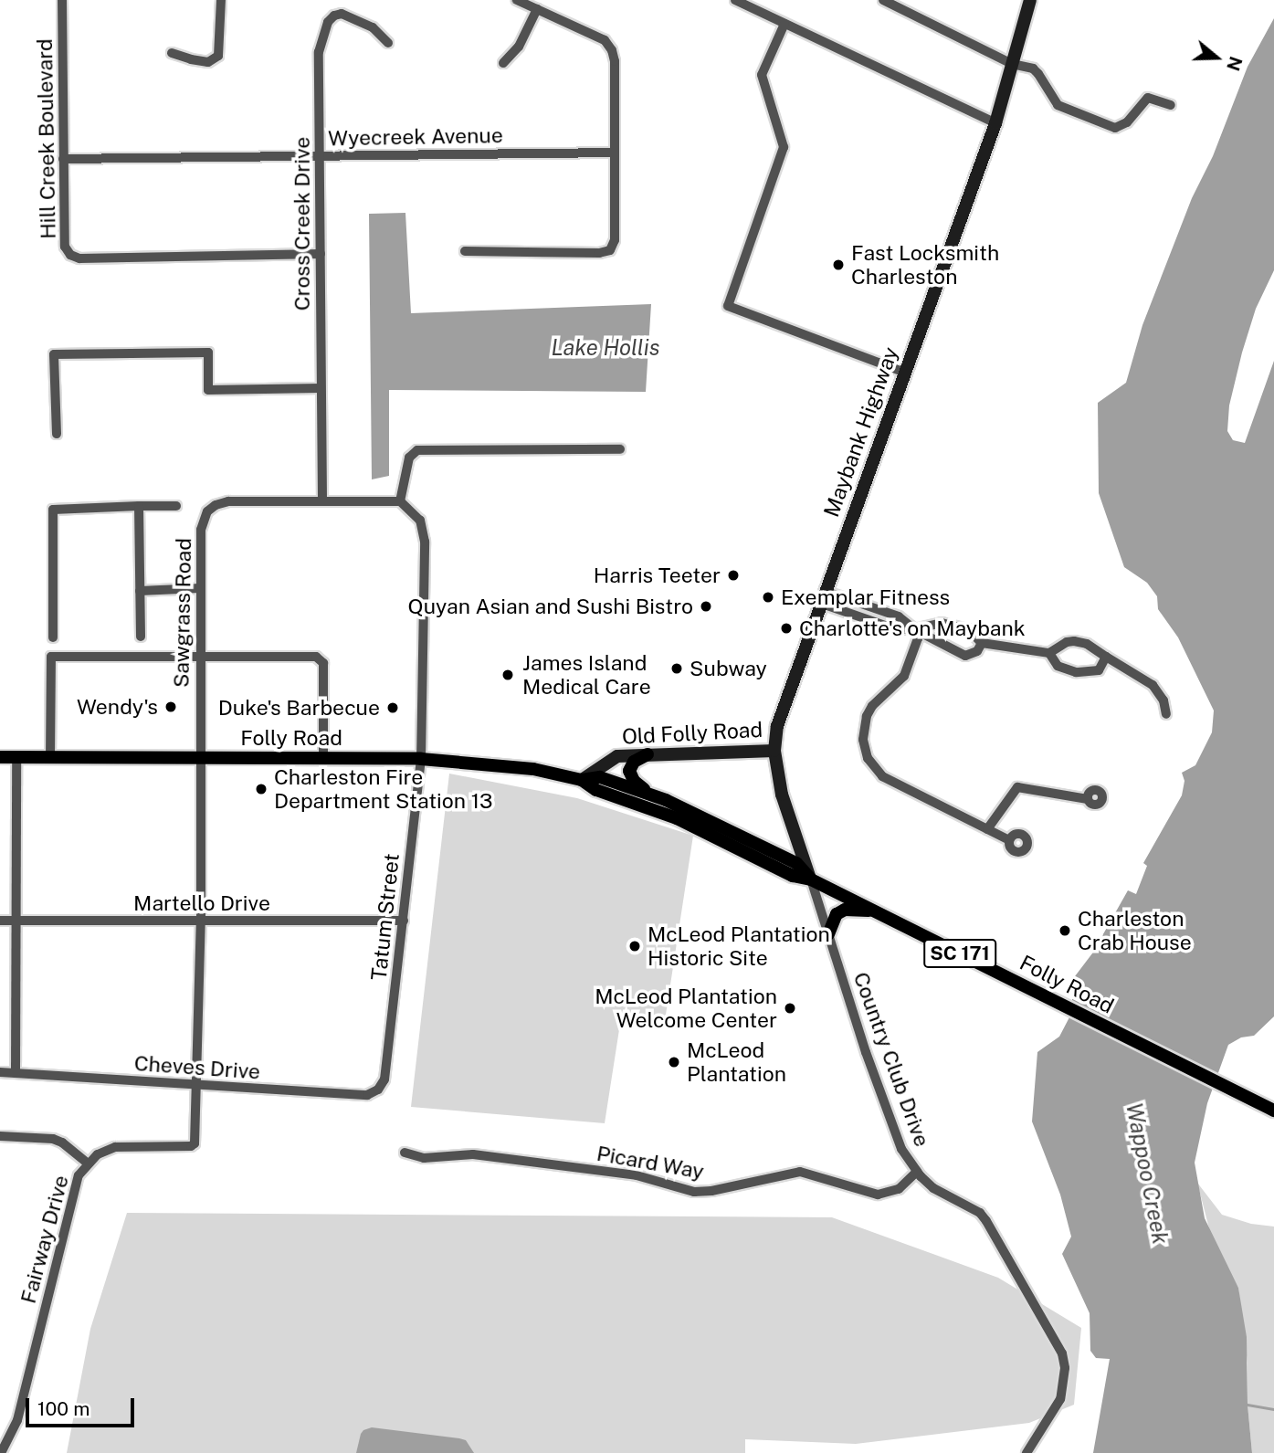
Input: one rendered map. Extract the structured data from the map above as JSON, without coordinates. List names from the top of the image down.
{
  "streets": {
    "main road": [
      "Maybank Highway",
      "Old Folly Road",
      "Folly Road",
      "SC 171"
    ],
    "street": [
      "Wyecreek Avenue",
      "Hill Creek Boulevard",
      "Cross Creek Drive",
      "Sawgrass Road",
      "Martello Drive",
      "Tatum Street",
      "Country Club Drive",
      "Cheves Drive",
      "Picard Way",
      "Fairway Drive"
    ]
  },
  "crossings": [
    ["Wyecreek Avenue", "Hill Creek Boulevard"],
    ["Wyecreek Avenue", "Cross Creek Drive"],
    ["Hill Creek Boulevard", "Cross Creek Drive"],
    ["Cross Creek Drive", "Sawgrass Road"],
    ["Maybank Highway", "Old Folly Road"],
    ["Maybank Highway", "Folly Road"],
    ["Maybank Highway", "Country Club Drive"],
    ["Sawgrass Road", "Folly Road"],
    ["Sawgrass Road", "Martello Drive"],
    ["Sawgrass Road", "Cheves Drive"],
    ["Sawgrass Road", "Fairway Drive"],
    ["Old Folly Road", "Folly Road"],
    ["Folly Road", "Tatum Street"],
    ["Folly Road", "Country Club Drive"],
    ["Martello Drive", "Tatum Street"],
    ["Tatum Street", "Cheves Drive"],
    ["Country Club Drive", "Picard Way"],
    ["Cheves Drive", "Fairway Drive"]
  ],
  "water": ["Lake Hollis", "Wappoo Creek"],
  "places": [
    "Fast Locksmith Charleston",
    "Harris Teeter",
    "Exemplar Fitness",
    "Quyan Asian and Sushi Bistro",
    "Charlotte's on Maybank",
    "Subway",
    "James Island Medical Care",
    "Wendy's",
    "Duke's Barbecue",
    "Charleston Fire Department Station 13",
    "Charleston Crab House",
    "McLeod Plantation Historic Site",
    "McLeod Plantation Welcome Center",
    "McLeod Plantation"
  ],
  "scale_bar": "100 m",
  "north": "right"
}
